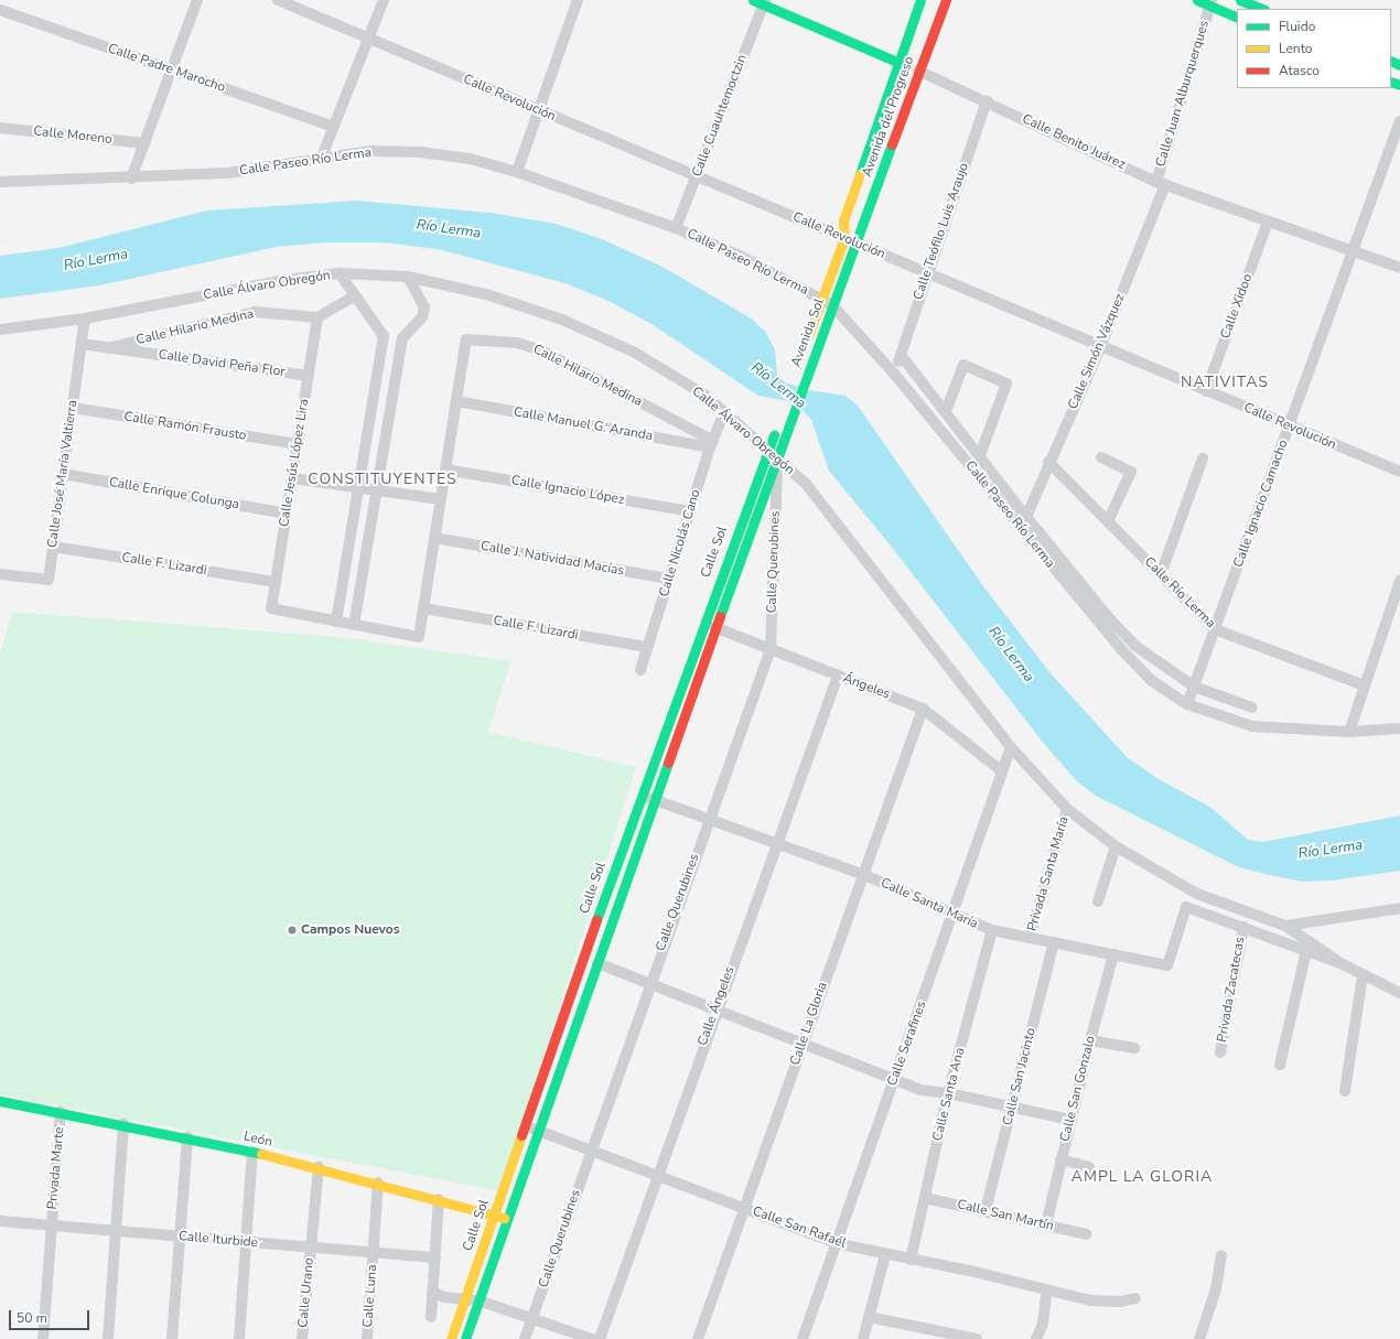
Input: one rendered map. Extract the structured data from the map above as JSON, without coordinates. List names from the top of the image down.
{
  "streets": {
    "street": [
      "Calle Padre Marocho",
      "Calle Juan Alburquerques",
      "Calle Revolución",
      "Calle Cuauhtemoctzin",
      "Avenida del Progreso",
      "Calle Moreno",
      "Calle Benito Juárez",
      "Calle Paseo Río Lerma",
      "Calle Teófilo Luis Araujo",
      "Calle Álvaro Obregón",
      "Calle Xidoo",
      "Calle Hilario Medina",
      "Avenida Sol",
      "Calle Simón Vázquez",
      "Calle David Peña Flor",
      "Calle Manuel G. Aranda",
      "Calle Ramón Frausto",
      "Calle Jesús López Lira",
      "Calle José María Valtierra",
      "Calle Ignacio López",
      "Calle Enrique Colunga",
      "Calle Ignacio Camacho",
      "Calle Nicolás Cano",
      "Calle Sol",
      "Calle J. Natividad Macías",
      "Calle Querubines",
      "Calle F. Lizardi",
      "Calle Río Lerma",
      "Ángeles",
      "Privada Santa María",
      "Calle Santa María",
      "Privada Zacatecas",
      "Calle Ángeles",
      "Calle La Gloria",
      "Calle Serafines",
      "Calle San Jacinto",
      "Calle San Gonzalo",
      "Calle Santa Ana",
      "León",
      "Privada Marte",
      "Calle San Martín",
      "Calle San Rafaél",
      "Calle Iturbide",
      "Calle Urano",
      "Calle Luna"
    ]
  },
  "crossings": [
    ["Calle Juan Alburquerques", "Calle Benito Juárez"],
    ["Calle Juan Alburquerques", "Calle Simón Vázquez"],
    ["Calle Revolución", "Calle Cuauhtemoctzin"],
    ["Calle Revolución", "Avenida del Progreso"],
    ["Calle Revolución", "Calle Teófilo Luis Araujo"],
    ["Calle Revolución", "Calle Xidoo"],
    ["Calle Revolución", "Avenida Sol"],
    ["Calle Revolución", "Calle Simón Vázquez"],
    ["Calle Revolución", "Calle Ignacio Camacho"],
    ["Calle Cuauhtemoctzin", "Calle Benito Juárez"],
    ["Calle Cuauhtemoctzin", "Calle Paseo Río Lerma"],
    ["Avenida del Progreso", "Calle Benito Juárez"],
    ["Avenida del Progreso", "Avenida Sol"],
    ["Calle Benito Juárez", "Calle Teófilo Luis Araujo"],
    ["Calle Benito Juárez", "Calle Xidoo"],
    ["Calle Benito Juárez", "Calle Simón Vázquez"],
    ["Calle Benito Juárez", "Calle Ignacio Camacho"],
    ["Calle Paseo Río Lerma", "Avenida Sol"],
    ["Calle Paseo Río Lerma", "Calle Ignacio Camacho"],
    ["Calle Álvaro Obregón", "Avenida Sol"],
    ["Calle Álvaro Obregón", "Calle José María Valtierra"],
    ["Calle Álvaro Obregón", "Calle Nicolás Cano"],
    ["Calle Álvaro Obregón", "Calle Sol"],
    ["Calle Álvaro Obregón", "Calle Querubines"],
    ["Calle Álvaro Obregón", "Privada Santa María"],
    ["Calle Álvaro Obregón", "Calle Serafines"],
    ["Calle Hilario Medina", "Calle David Peña Flor"],
    ["Calle Hilario Medina", "Calle Manuel G. Aranda"],
    ["Calle Hilario Medina", "Calle Jesús López Lira"],
    ["Calle Hilario Medina", "Calle Ignacio López"],
    ["Calle Hilario Medina", "Calle Nicolás Cano"],
    ["Calle Hilario Medina", "Calle J. Natividad Macías"],
    ["Calle Hilario Medina", "Calle F. Lizardi"],
    ["Avenida Sol", "Calle Sol"],
    ["Avenida Sol", "Calle Querubines"],
    ["Calle Simón Vázquez", "Calle Río Lerma"],
    ["Calle David Peña Flor", "Calle Jesús López Lira"],
    ["Calle David Peña Flor", "Calle José María Valtierra"],
    ["Calle Manuel G. Aranda", "Calle Nicolás Cano"],
    ["Calle Ramón Frausto", "Calle Jesús López Lira"],
    ["Calle Ramón Frausto", "Calle José María Valtierra"],
    ["Calle Jesús López Lira", "Calle Enrique Colunga"],
    ["Calle Jesús López Lira", "Calle F. Lizardi"],
    ["Calle José María Valtierra", "Calle Enrique Colunga"],
    ["Calle José María Valtierra", "Calle F. Lizardi"],
    ["Calle Ignacio López", "Calle Nicolás Cano"],
    ["Calle Ignacio Camacho", "Calle Río Lerma"],
    ["Calle Nicolás Cano", "Calle J. Natividad Macías"],
    ["Calle Nicolás Cano", "Calle F. Lizardi"],
    ["Calle Sol", "Calle Querubines"],
    ["Calle Sol", "Ángeles"],
    ["Calle Sol", "Calle Santa María"],
    ["Calle Sol", "León"],
    ["Calle Sol", "Calle San Rafaél"],
    ["Calle Querubines", "Ángeles"],
    ["Calle Querubines", "Calle Santa María"],
    ["Calle Querubines", "Calle San Rafaél"],
    ["Ángeles", "Calle Ángeles"],
    ["Ángeles", "Calle La Gloria"],
    ["Ángeles", "Calle Serafines"],
    ["Privada Santa María", "Calle Santa María"],
    ["Calle Santa María", "Privada Zacatecas"],
    ["Calle Santa María", "Calle Ángeles"],
    ["Calle Santa María", "Calle La Gloria"],
    ["Calle Santa María", "Calle Serafines"],
    ["Calle Santa María", "Calle San Jacinto"],
    ["Calle Santa María", "Calle San Gonzalo"],
    ["Calle Santa María", "Calle Santa Ana"],
    ["Calle Ángeles", "Calle San Rafaél"],
    ["Calle La Gloria", "Calle San Rafaél"],
    ["Calle Serafines", "Calle San Rafaél"],
    ["Calle San Jacinto", "Calle San Martín"],
    ["Calle San Gonzalo", "Calle San Martín"],
    ["Calle Santa Ana", "Calle San Martín"],
    ["Calle Santa Ana", "Calle San Rafaél"],
    ["León", "Privada Marte"],
    ["León", "Calle Urano"],
    ["León", "Calle Luna"],
    ["Privada Marte", "Calle Iturbide"],
    ["Calle Iturbide", "Calle Urano"],
    ["Calle Iturbide", "Calle Luna"]
  ],
  "districts": ["NATIVITAS", "CONSTITUYENTES", "AMPL LA GLORIA"],
  "water": ["Río Lerma"],
  "places": ["Campos Nuevos"],
  "legend": ["Fluido", "Lento", "Atasco"],
  "scale_bar": "50 m"
}
